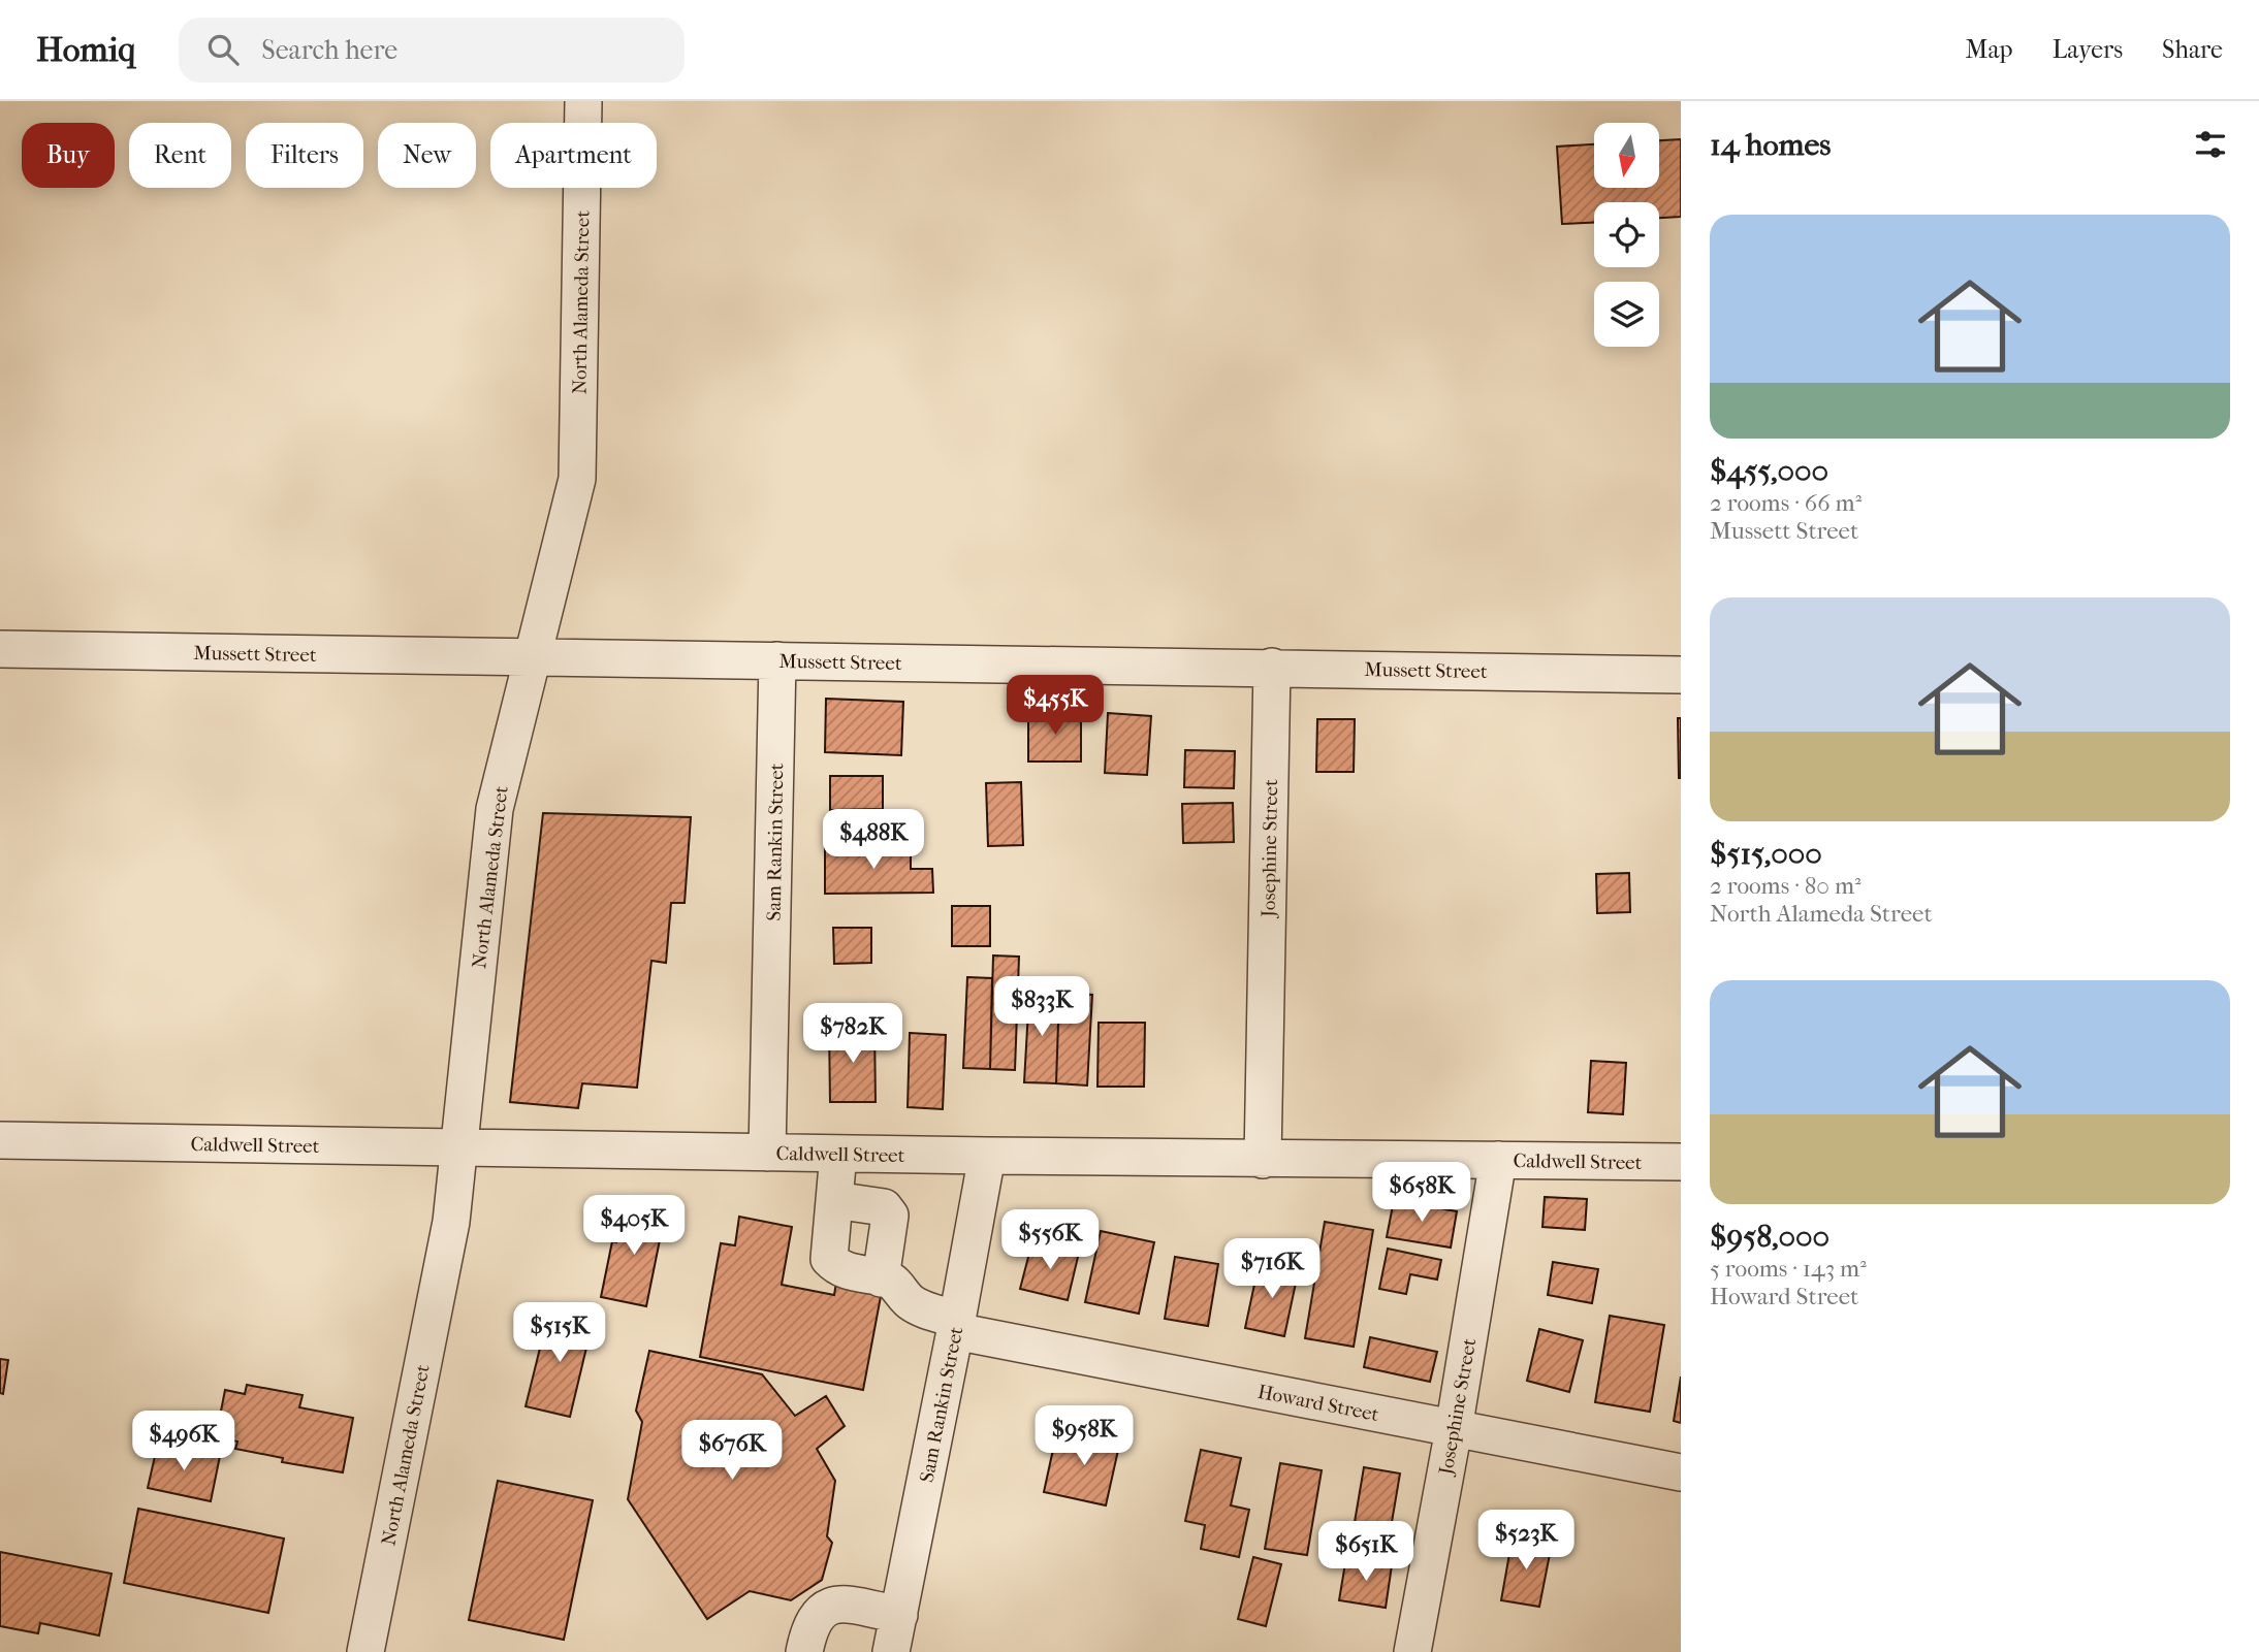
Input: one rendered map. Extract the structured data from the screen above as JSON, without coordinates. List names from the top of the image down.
{
  "streets": {
    "street": [
      "North Alameda Street",
      "Mussett Street",
      "Sam Rankin Street",
      "Josephine Street",
      "Caldwell Street",
      "Howard Street"
    ]
  },
  "crossings": [
    ["North Alameda Street", "Mussett Street"],
    ["North Alameda Street", "Caldwell Street"],
    ["Mussett Street", "Sam Rankin Street"],
    ["Mussett Street", "Josephine Street"],
    ["Sam Rankin Street", "Caldwell Street"],
    ["Sam Rankin Street", "Howard Street"],
    ["Josephine Street", "Caldwell Street"],
    ["Josephine Street", "Howard Street"]
  ],
  "north": "bottom",
  "page": {
    "header": "Homiq",
    "search": "Search here",
    "nav": ["Map", "Layers", "Share"],
    "heading": "14 homes",
    "chip": [
      "Buy",
      "Rent",
      "Filters",
      "New",
      "Apartment"
    ],
    "list": [
      {
        "name": "$455,000",
        "note": "2 rooms · 66 m² · Mussett Street"
      },
      {
        "name": "$515,000",
        "note": "2 rooms · 80 m² · North Alameda Street"
      },
      {
        "name": "$958,000",
        "note": "5 rooms · 143 m² · Howard Street"
      }
    ],
    "price": [
      "$455K",
      "$488K",
      "$833K",
      "$782K",
      "$658K",
      "$405K",
      "$556K",
      "$716K",
      "$515K",
      "$958K",
      "$496K",
      "$676K",
      "$523K",
      "$651K"
    ]
  }
}
